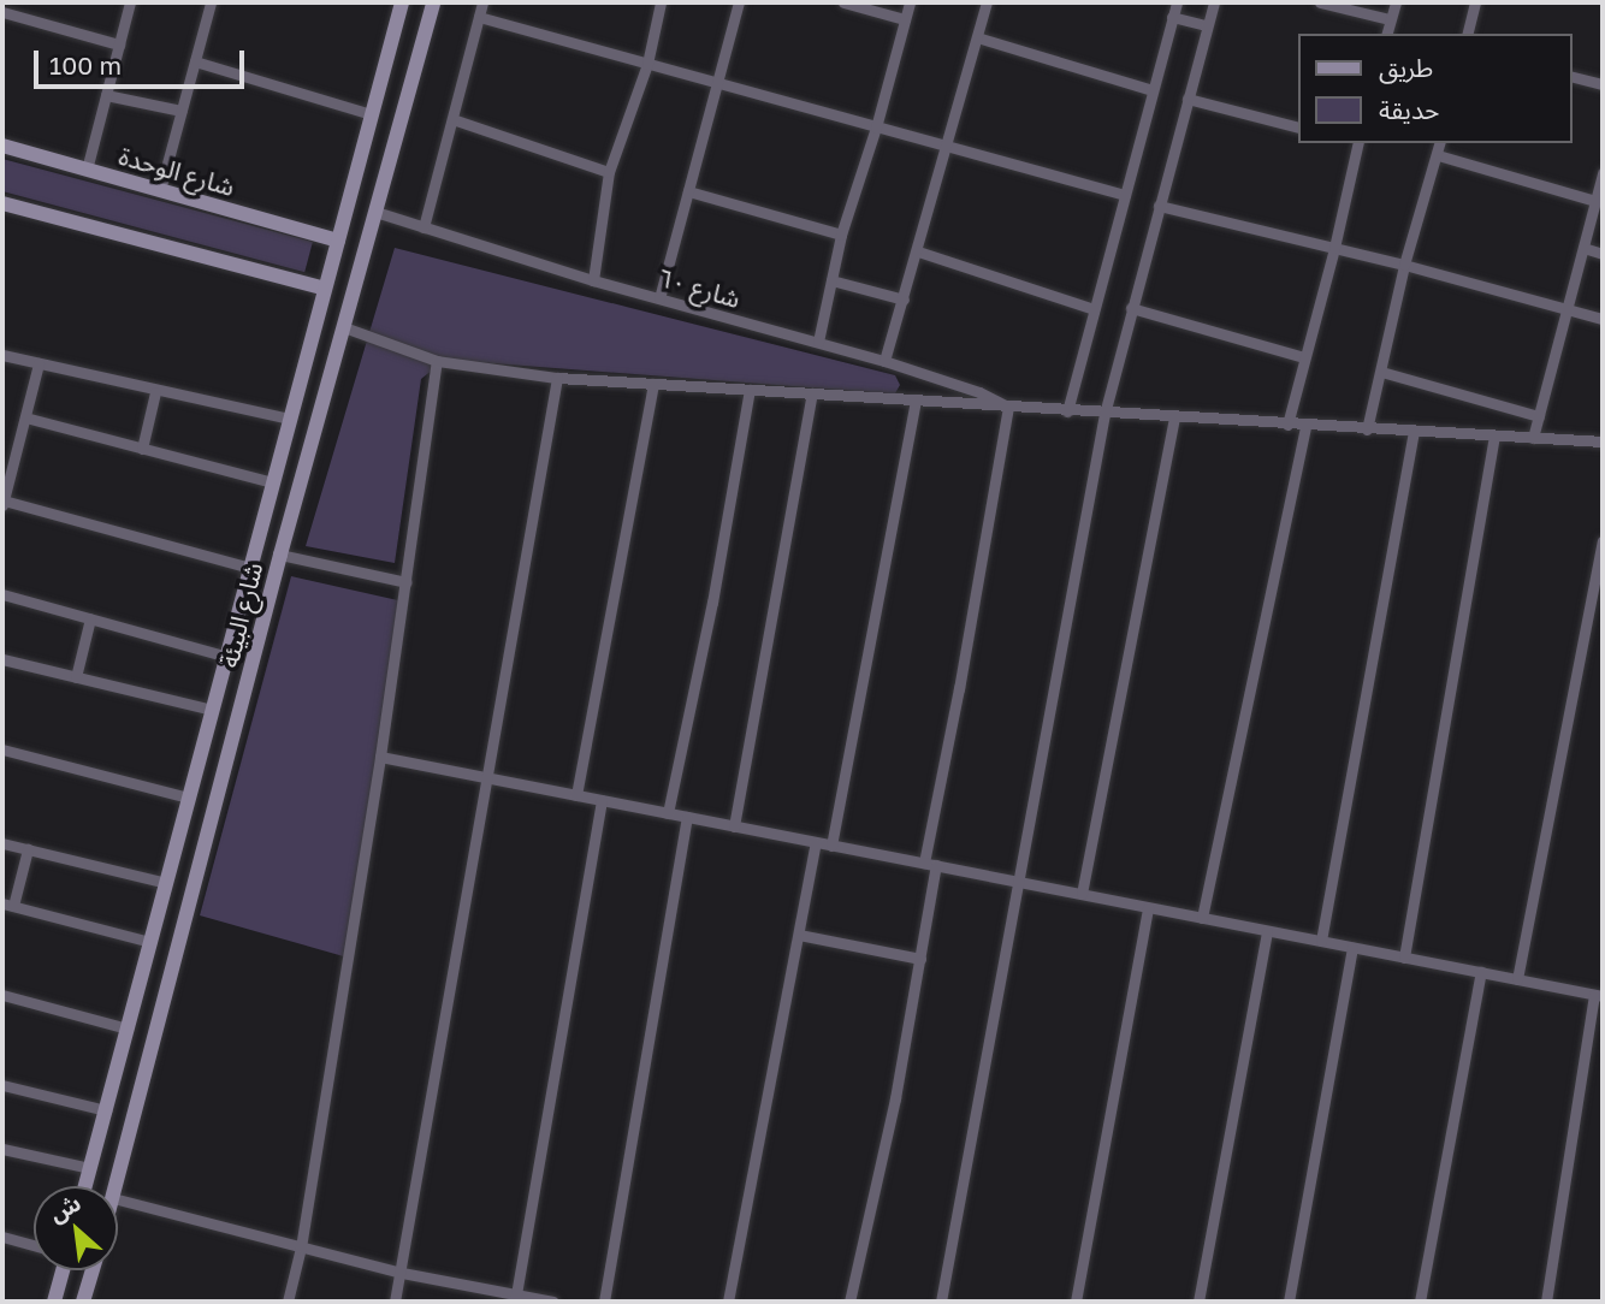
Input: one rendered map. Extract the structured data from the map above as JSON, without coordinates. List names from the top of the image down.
{
  "streets": {
    "street": ["شارع الوحدة", "شارع ٦٠", "شارع البيئة"]
  },
  "crossings": [
    ["شارع الوحدة", "شارع البيئة"],
    ["شارع ٦٠", "شارع البيئة"]
  ],
  "legend": ["طريق", "حديقة"],
  "scale_bar": "100 m",
  "north": "top left"
}
